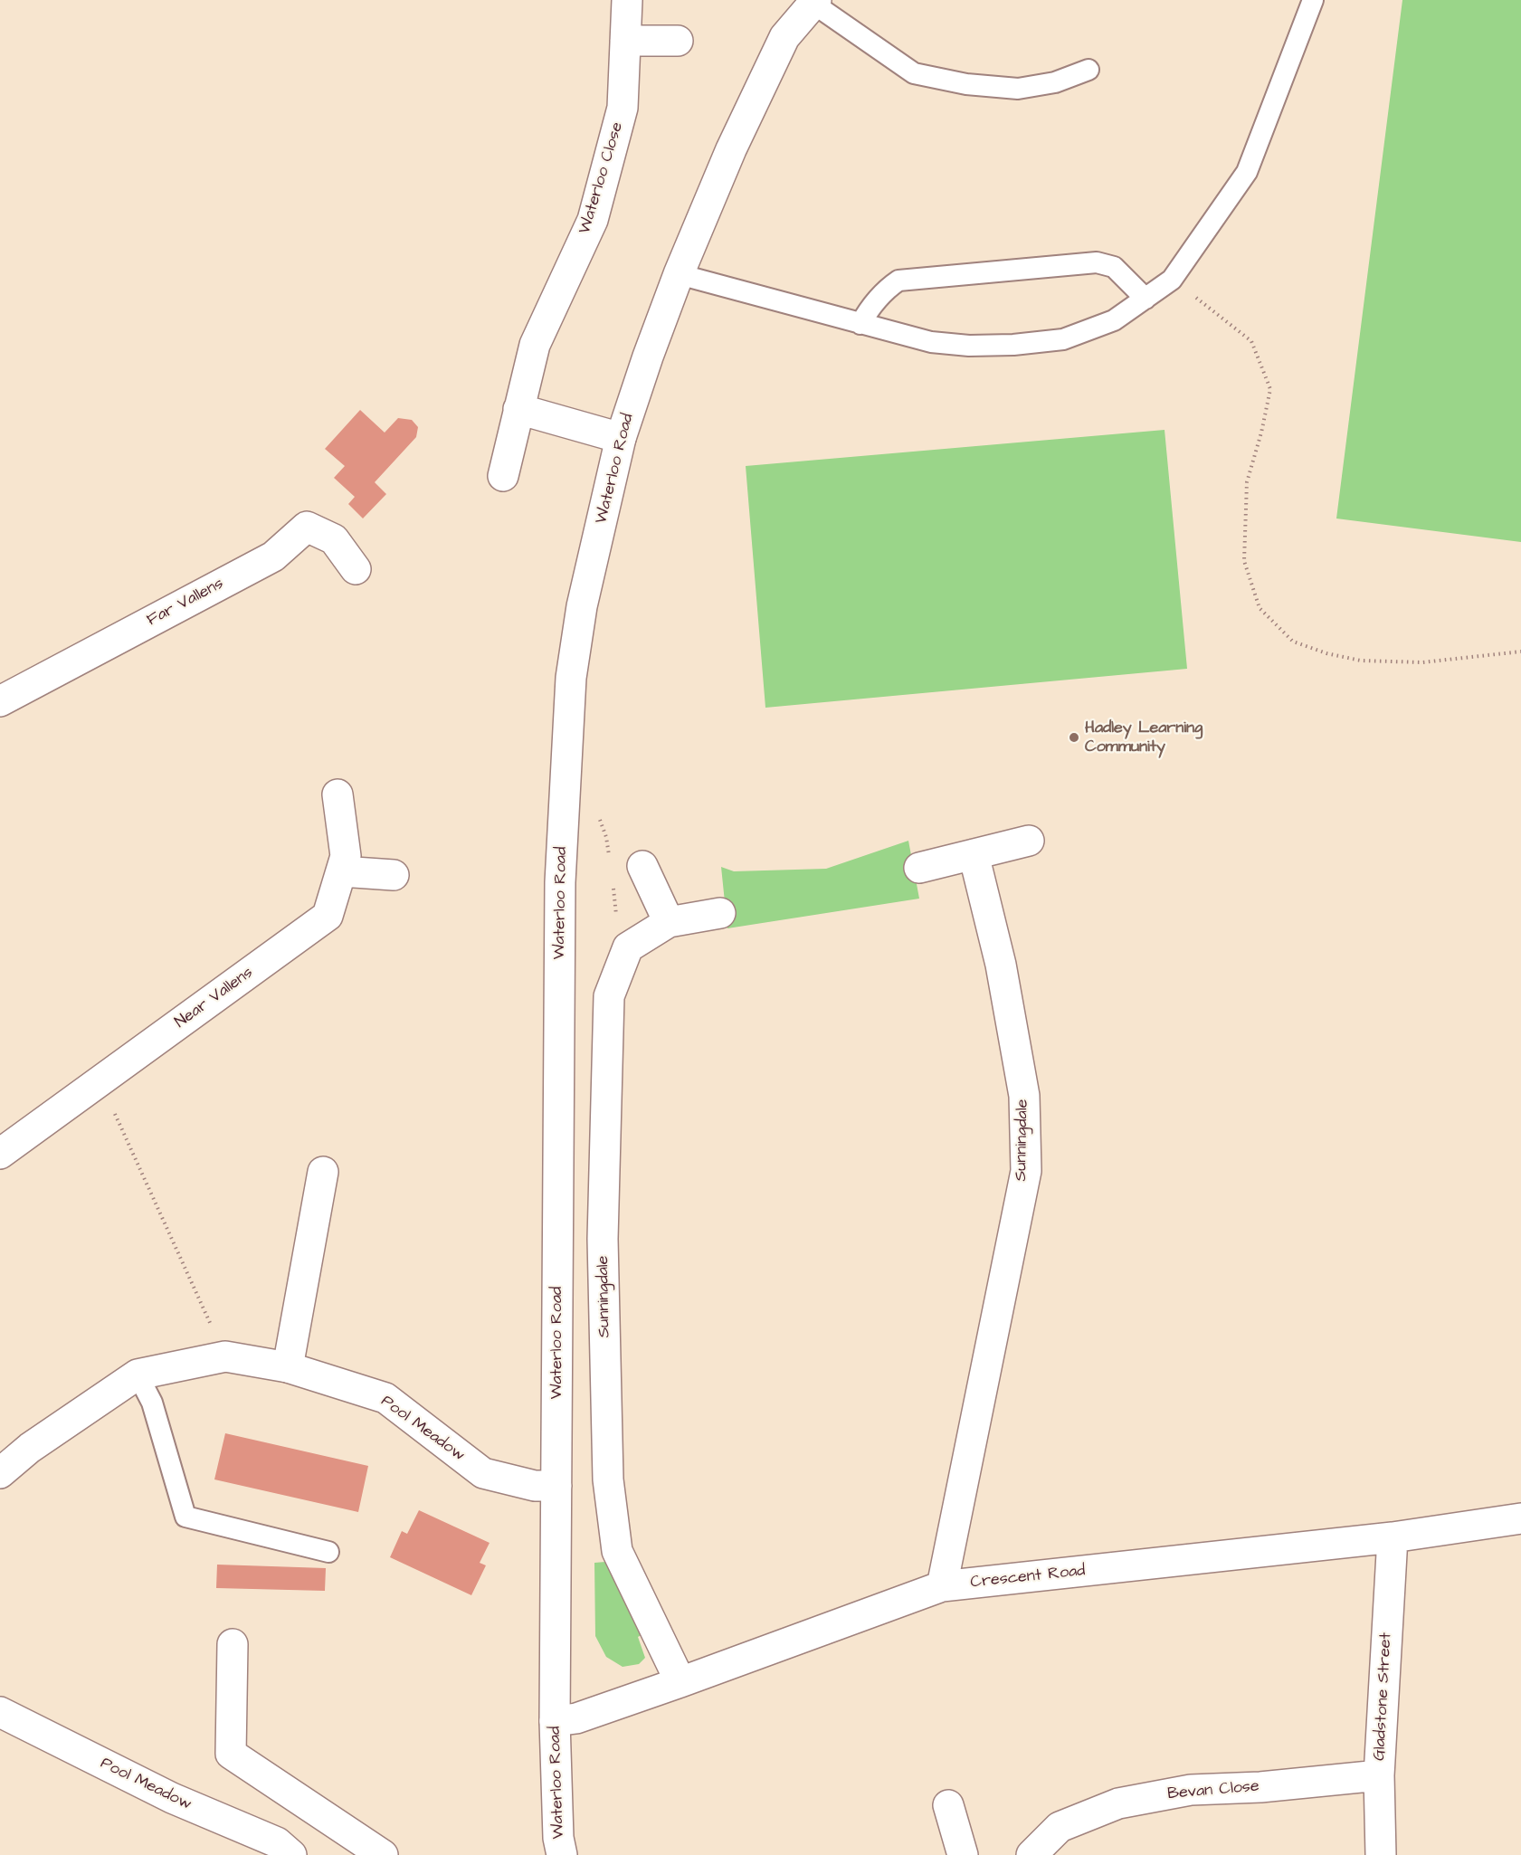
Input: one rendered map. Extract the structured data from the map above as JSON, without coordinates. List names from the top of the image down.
{
  "streets": {
    "street": [
      "Waterloo Close",
      "Waterloo Road",
      "Far Vallens",
      "Near Vallens",
      "Sunningdale",
      "Pool Meadow",
      "Crescent Road",
      "Gladstone Street",
      "Bevan Close"
    ]
  },
  "crossings": [
    ["Waterloo Road", "Pool Meadow"],
    ["Waterloo Road", "Crescent Road"],
    ["Sunningdale", "Crescent Road"],
    ["Crescent Road", "Gladstone Street"],
    ["Gladstone Street", "Bevan Close"]
  ],
  "places": ["Hadley Learning Community"]
}
